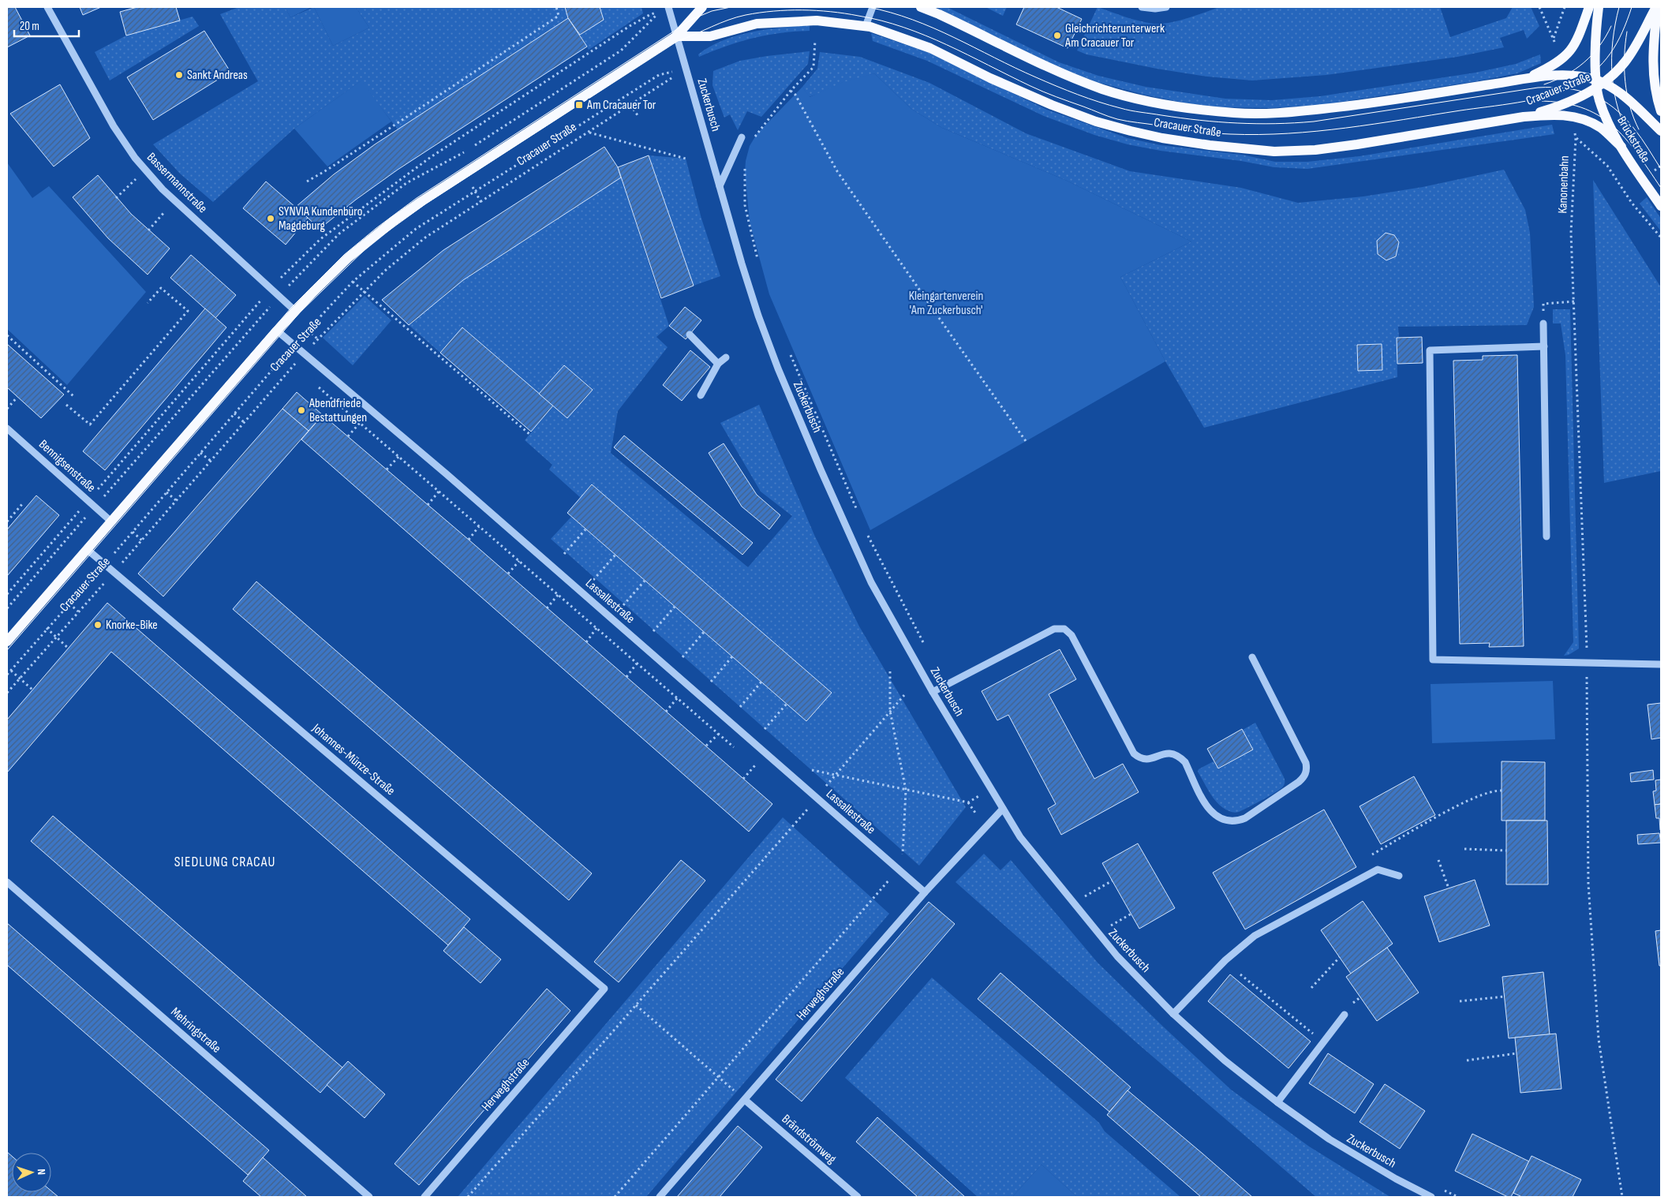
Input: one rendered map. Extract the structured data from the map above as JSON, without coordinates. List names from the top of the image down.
{
  "streets": {
    "main road": ["Cracauer Straße", "Brückstraße"],
    "street": [
      "Zuckerbusch",
      "Bassermannstraße",
      "Bennigsenstraße",
      "Lassallestraße",
      "Johannes-Münze-Straße",
      "Herweghstraße",
      "Mehringstraße",
      "Brändströmweg"
    ],
    "path": ["Kanonenbahn"]
  },
  "crossings": [
    ["Cracauer Straße", "Zuckerbusch"],
    ["Cracauer Straße", "Brückstraße"],
    ["Cracauer Straße", "Bassermannstraße"],
    ["Cracauer Straße", "Bennigsenstraße"],
    ["Cracauer Straße", "Lassallestraße"],
    ["Cracauer Straße", "Johannes-Münze-Straße"],
    ["Zuckerbusch", "Herweghstraße"],
    ["Lassallestraße", "Herweghstraße"],
    ["Johannes-Münze-Straße", "Herweghstraße"],
    ["Herweghstraße", "Brändströmweg"]
  ],
  "districts": ["SIEDLUNG CRACAU"],
  "parks": ["Kleingartenverein 'Am Zuckerbusch'"],
  "places": {
    "other": [
      "Gleichrichterunterwerk Am Cracauer Tor",
      "Sankt Andreas",
      "SYNVIA Kundenbüro Magdeburg",
      "Abendfriede Bestattungen",
      "Knorke-Bike"
    ],
    "transit": ["Am Cracauer Tor"]
  },
  "scale_bar": "20 m",
  "north": "right"
}
